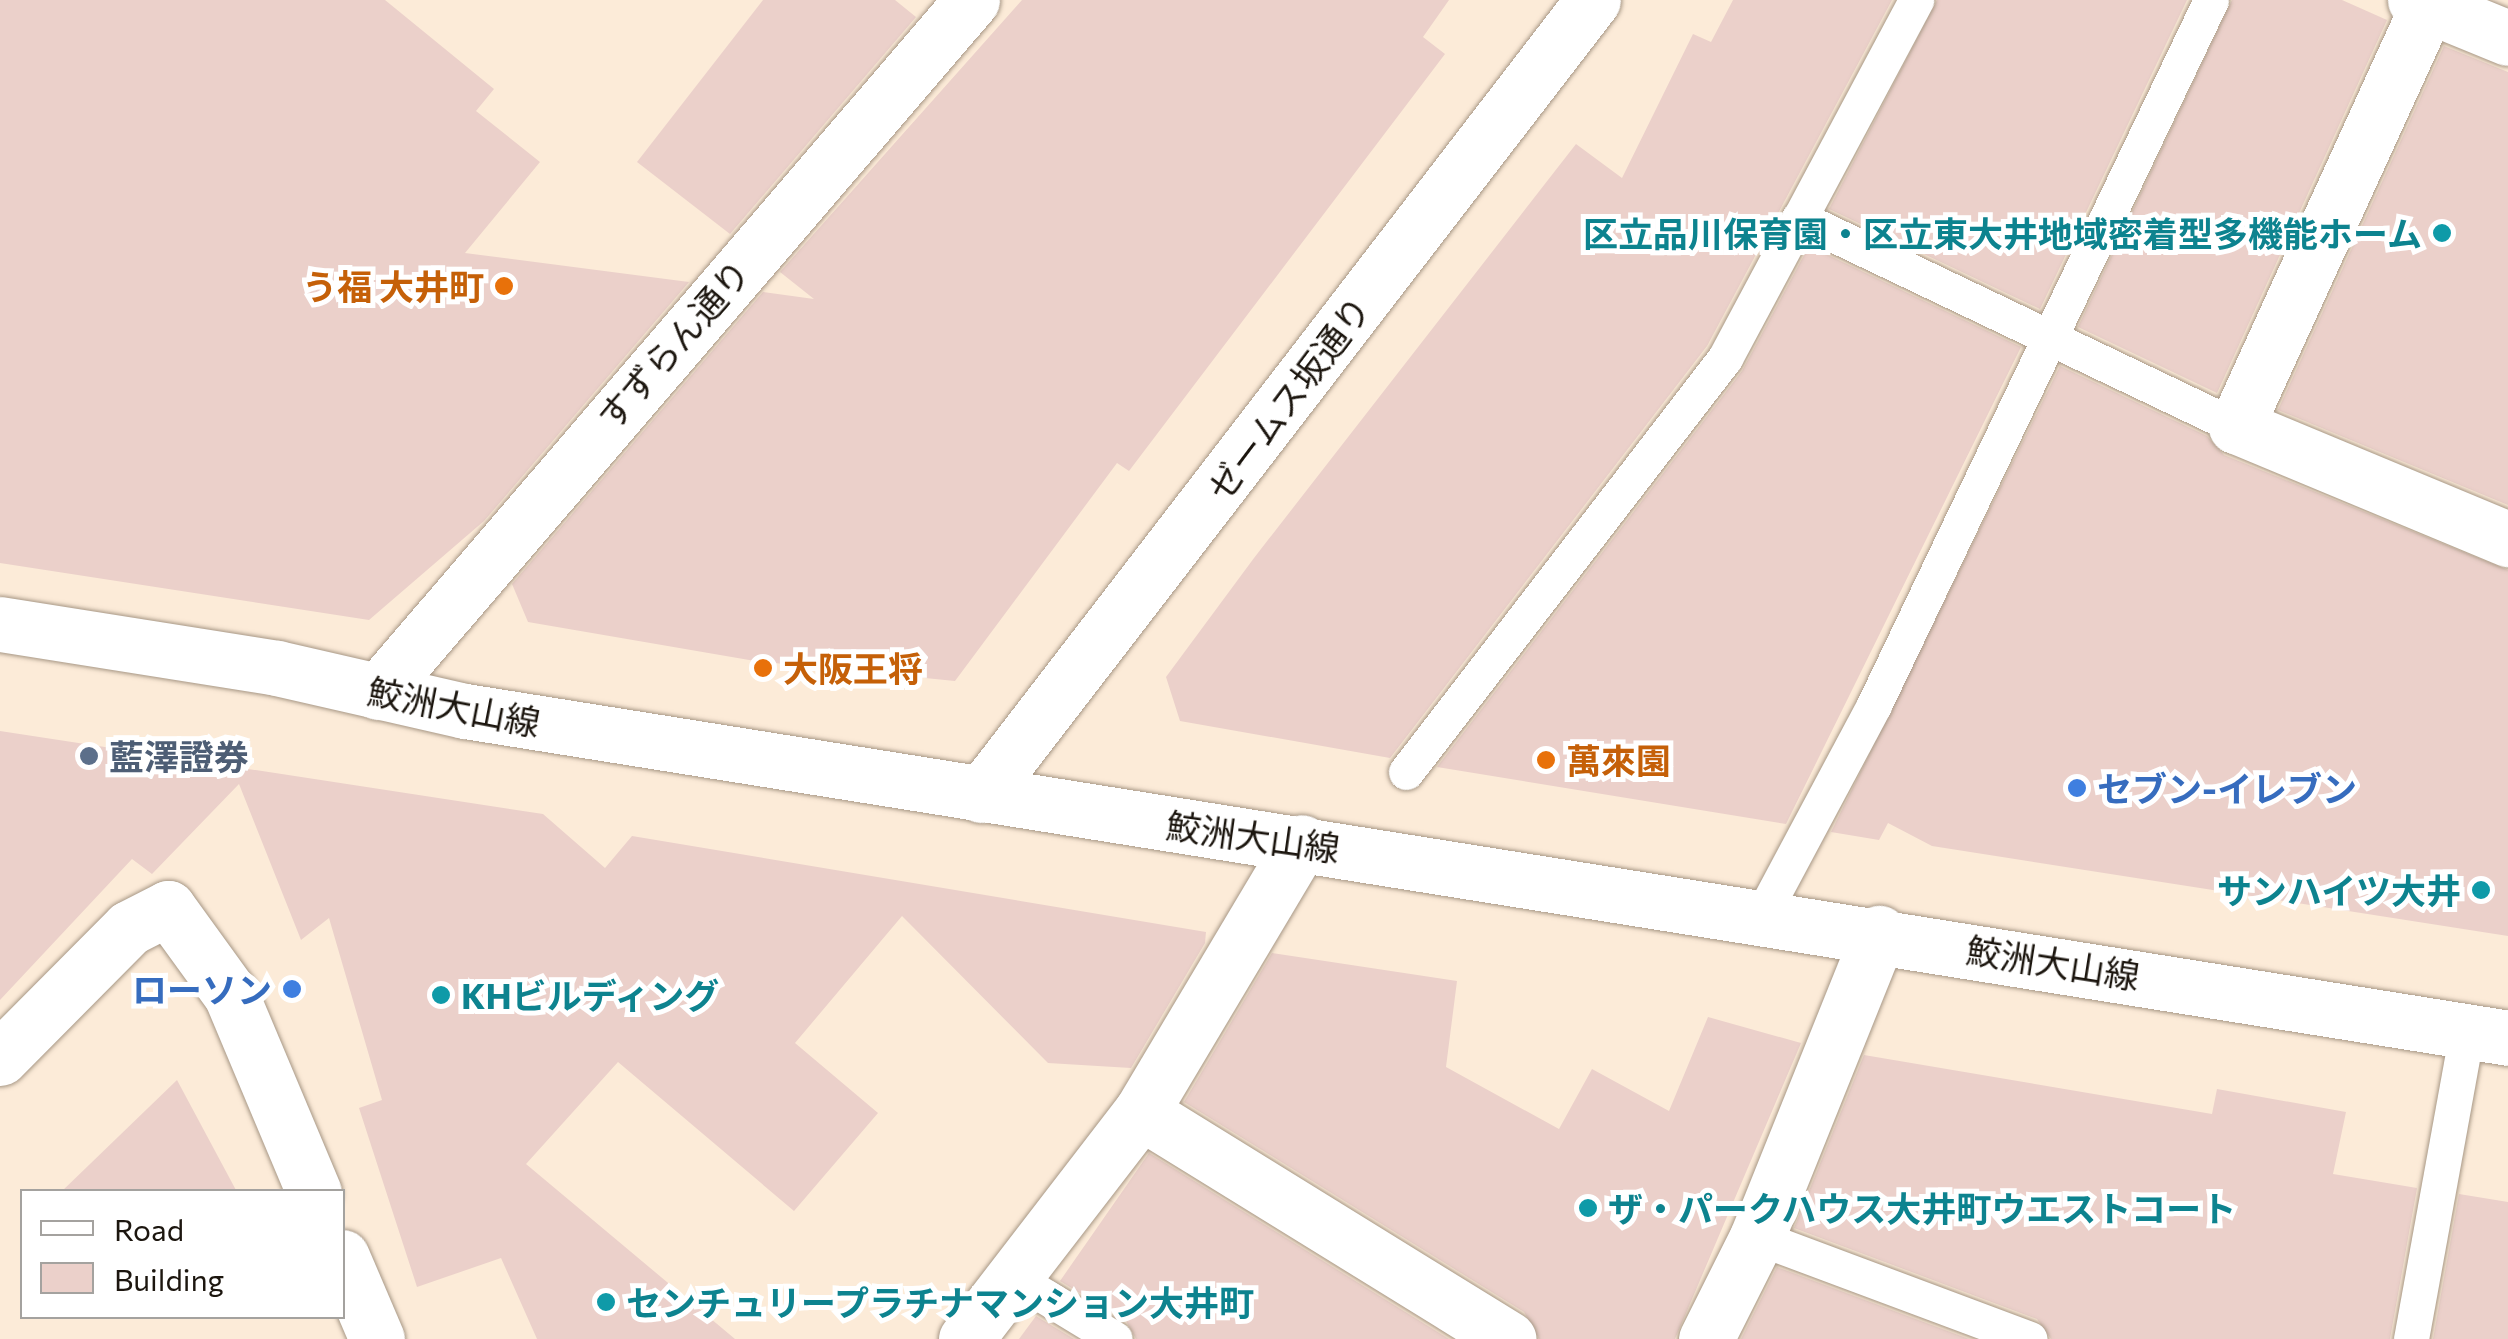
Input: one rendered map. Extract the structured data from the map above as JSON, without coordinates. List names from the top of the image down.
{
  "streets": {
    "street": ["すずらん通り", "ゼームス坂通り", "鮫洲大山線"]
  },
  "crossings": [
    ["すずらん通り", "鮫洲大山線"],
    ["ゼームス坂通り", "鮫洲大山線"]
  ],
  "places": [
    "区立品川保育園・区立東大井地域密着型多機能ホーム",
    "う福 大井町",
    "大阪王将",
    "藍澤證券",
    "萬來園",
    "セブン-イレブン",
    "サンハイツ大井",
    "ローソン",
    "KHビルディング",
    "ザ・パークハウス大井町ウエストコート",
    "センチュリープラチナマンション大井町"
  ],
  "legend": ["Road", "Building"]
}
